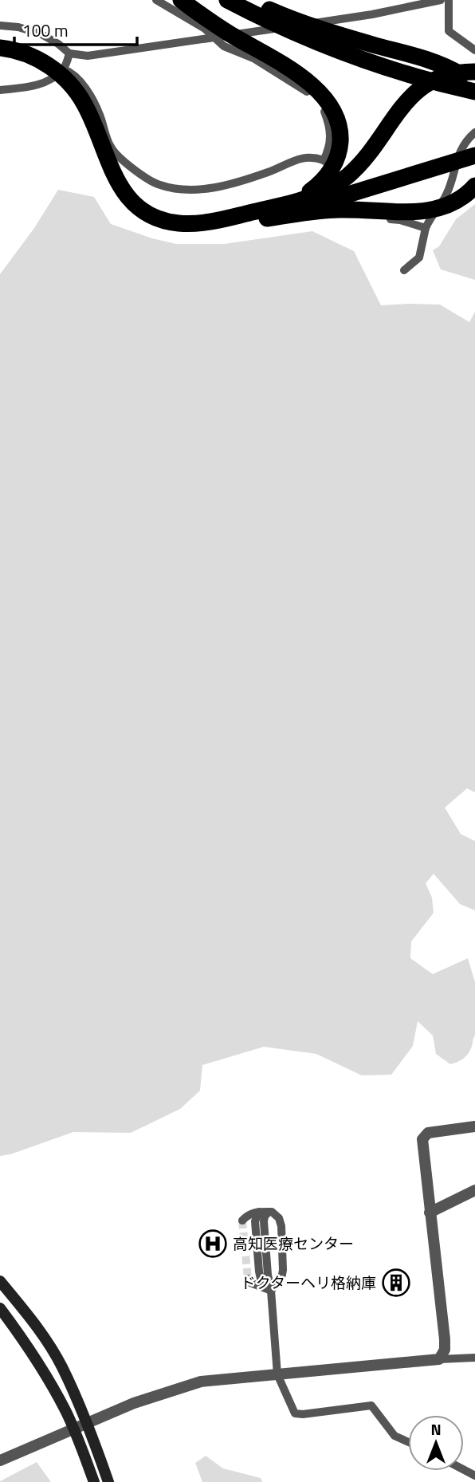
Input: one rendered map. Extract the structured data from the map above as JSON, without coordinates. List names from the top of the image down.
{
  "places": {
    "hospital": ["高知医療センター"],
    "building": ["ドクターヘリ格納庫"]
  },
  "scale_bar": "100 m",
  "north": "top"
}
